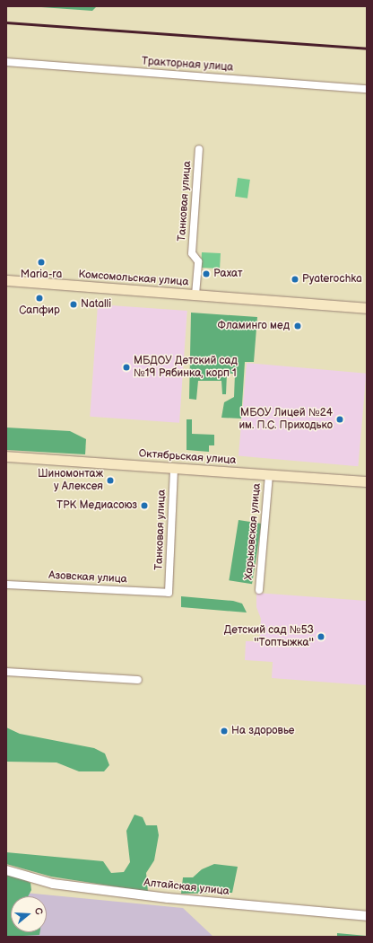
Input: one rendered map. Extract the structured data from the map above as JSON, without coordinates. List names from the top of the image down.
{
  "streets": {
    "main road": ["Комсомольская улица", "Октябрьская улица"],
    "street": [
      "Тракторная улица",
      "Танковая улица",
      "Харьковская улица",
      "Азовская улица",
      "Алтайская улица"
    ]
  },
  "crossings": [
    ["Танковая улица", "Комсомольская улица"],
    ["Танковая улица", "Октябрьская улица"],
    ["Танковая улица", "Азовская улица"],
    ["Октябрьская улица", "Харьковская улица"]
  ],
  "places": [
    "Maria-ra",
    "Рахат",
    "Pyaterochka",
    "Сапфир",
    "Natalli",
    "Фламинго мед",
    "МБДОУ Детский сад №19 Рябинка, корп 1",
    "МБОУ Лицей №24 им. П.С. Приходько",
    "Шиномонтаж у Алексея",
    "ТРК Медиасоюз",
    "Детский сад №53 ''Топтыжка''",
    "На здоровье"
  ],
  "north": "right"
}
